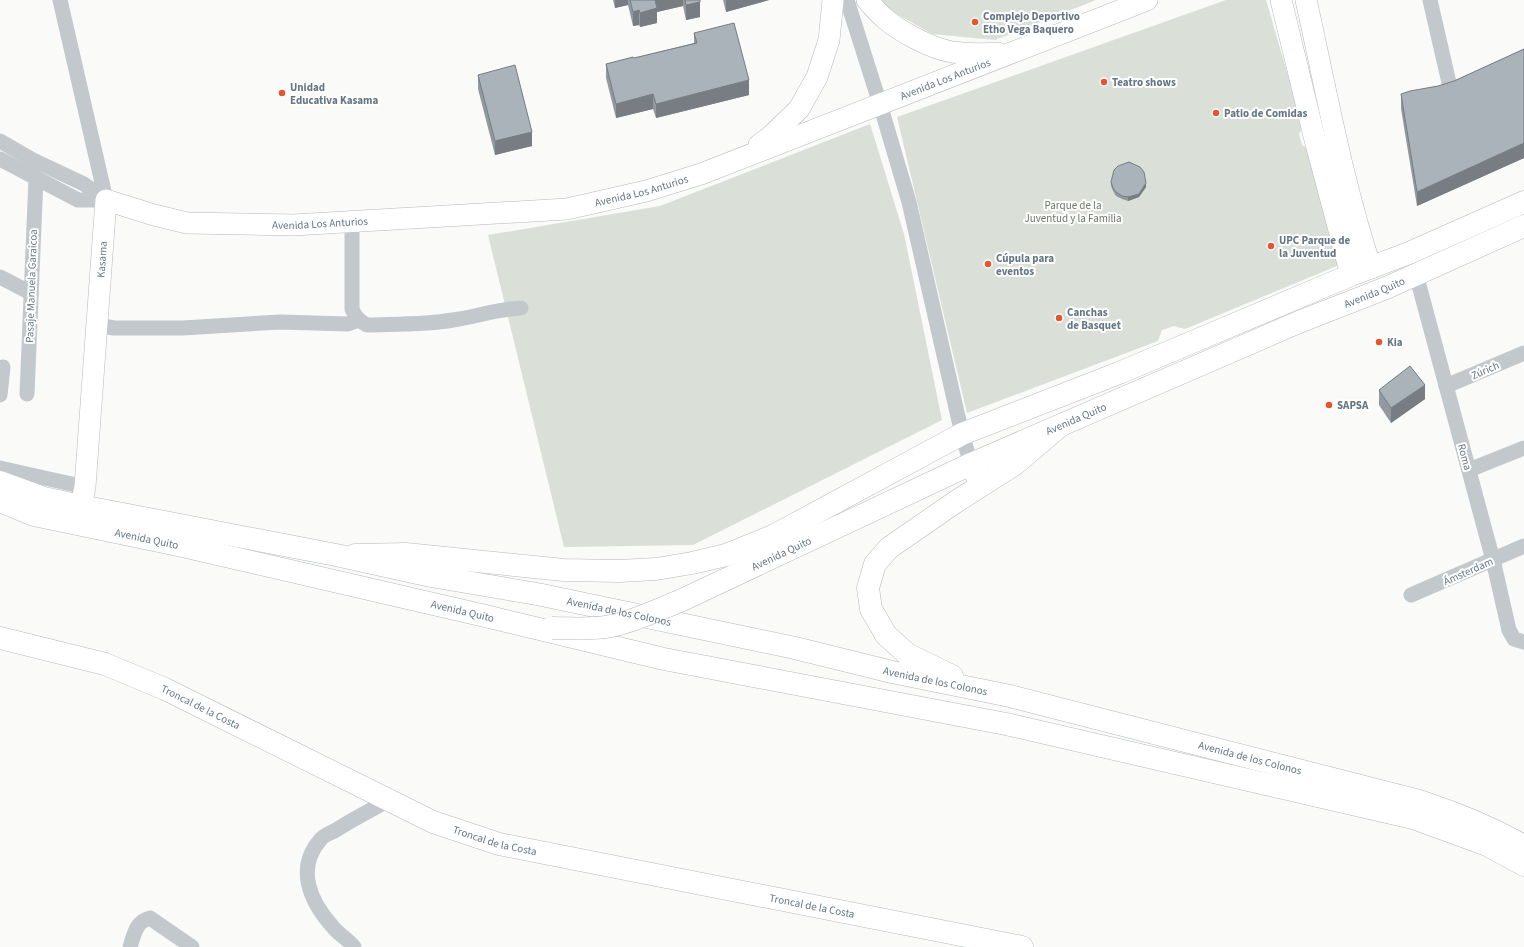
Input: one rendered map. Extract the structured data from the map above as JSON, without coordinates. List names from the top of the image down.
{
  "streets": {
    "main road": ["Avenida Quito", "Avenida de los Colonos", "Troncal de la Costa"],
    "street": [
      "Avenida Los Anturios",
      "Kasama",
      "Pasaje Manuela Garaicoa",
      "Zúrich",
      "Roma",
      "Ámsterdam"
    ]
  },
  "crossings": [
    ["Avenida Los Anturios", "Kasama"],
    ["Avenida Los Anturios", "Pasaje Manuela Garaicoa"],
    ["Kasama", "Avenida Quito"],
    ["Avenida Quito", "Roma"],
    ["Avenida Quito", "Avenida de los Colonos"],
    ["Zúrich", "Roma"],
    ["Roma", "Ámsterdam"]
  ],
  "parks": ["Parque de la Juventud y la Familia"],
  "places": [
    "Complejo Deportivo Etho Vega Baquero",
    "Teatro shows",
    "Unidad Educativa Kasama",
    "Patio de Comidas",
    "UPC Parque de la Juventud",
    "Cúpula para eventos",
    "Canchas de Basquet",
    "Kia",
    "SAPSA"
  ]
}
